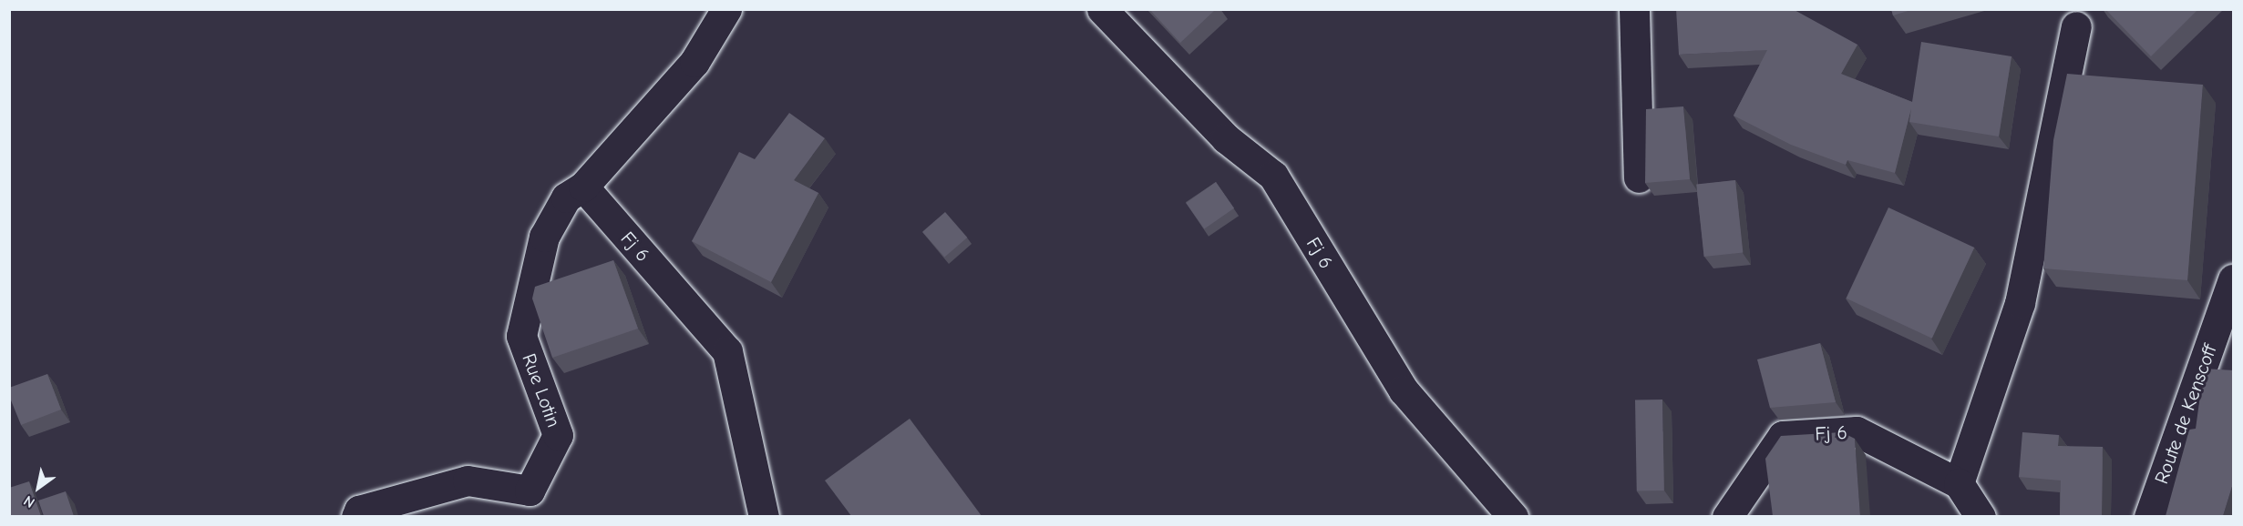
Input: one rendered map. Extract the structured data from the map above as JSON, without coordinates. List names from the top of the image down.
{
  "streets": {
    "street": ["Fj 6", "Rue Lotin", "Route de Kenscoff"]
  },
  "crossings": [
    ["Fj 6", "Rue Lotin"]
  ],
  "north": "bottom left"
}
